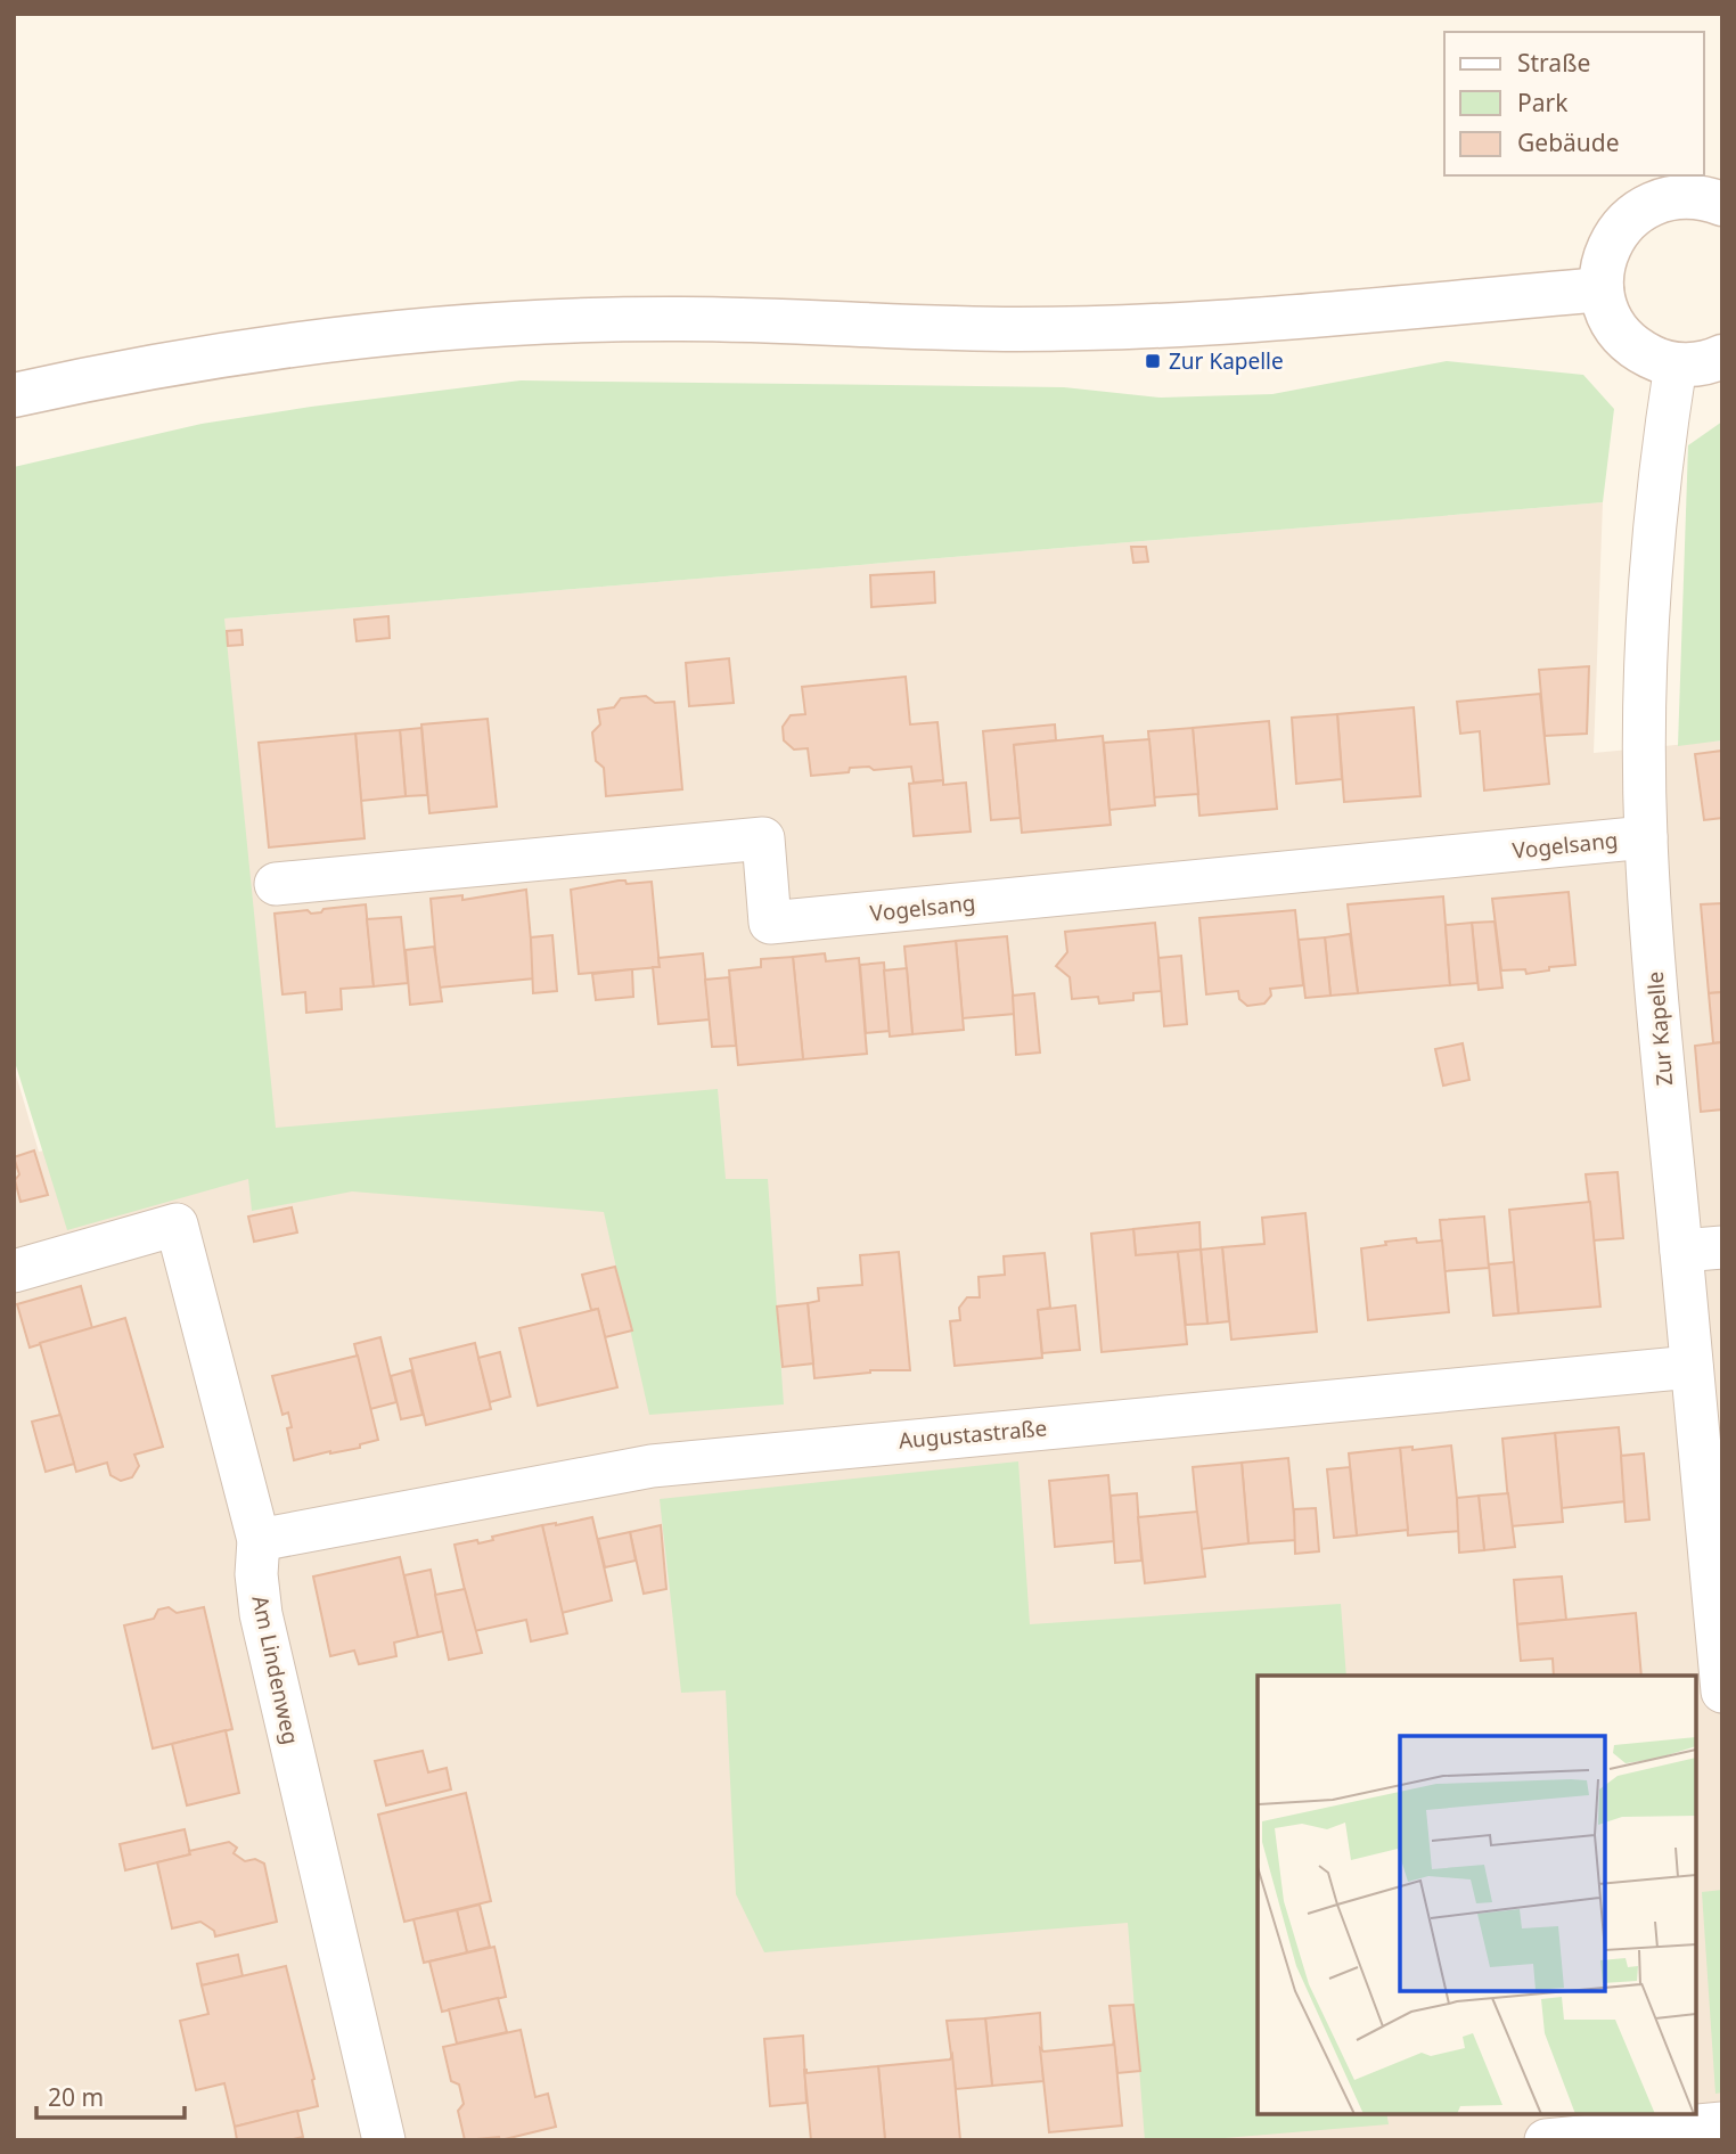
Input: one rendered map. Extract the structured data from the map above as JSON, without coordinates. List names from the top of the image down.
{
  "streets": {
    "street": [
      "Vogelsang",
      "Zur Kapelle",
      "Augustastraße",
      "Am Lindenweg"
    ]
  },
  "crossings": [
    ["Vogelsang", "Zur Kapelle"],
    ["Zur Kapelle", "Augustastraße"],
    ["Augustastraße", "Am Lindenweg"]
  ],
  "places": {
    "transit": ["Zur Kapelle"]
  },
  "legend": ["Straße", "Park", "Gebäude"],
  "scale_bar": "20 m"
}
